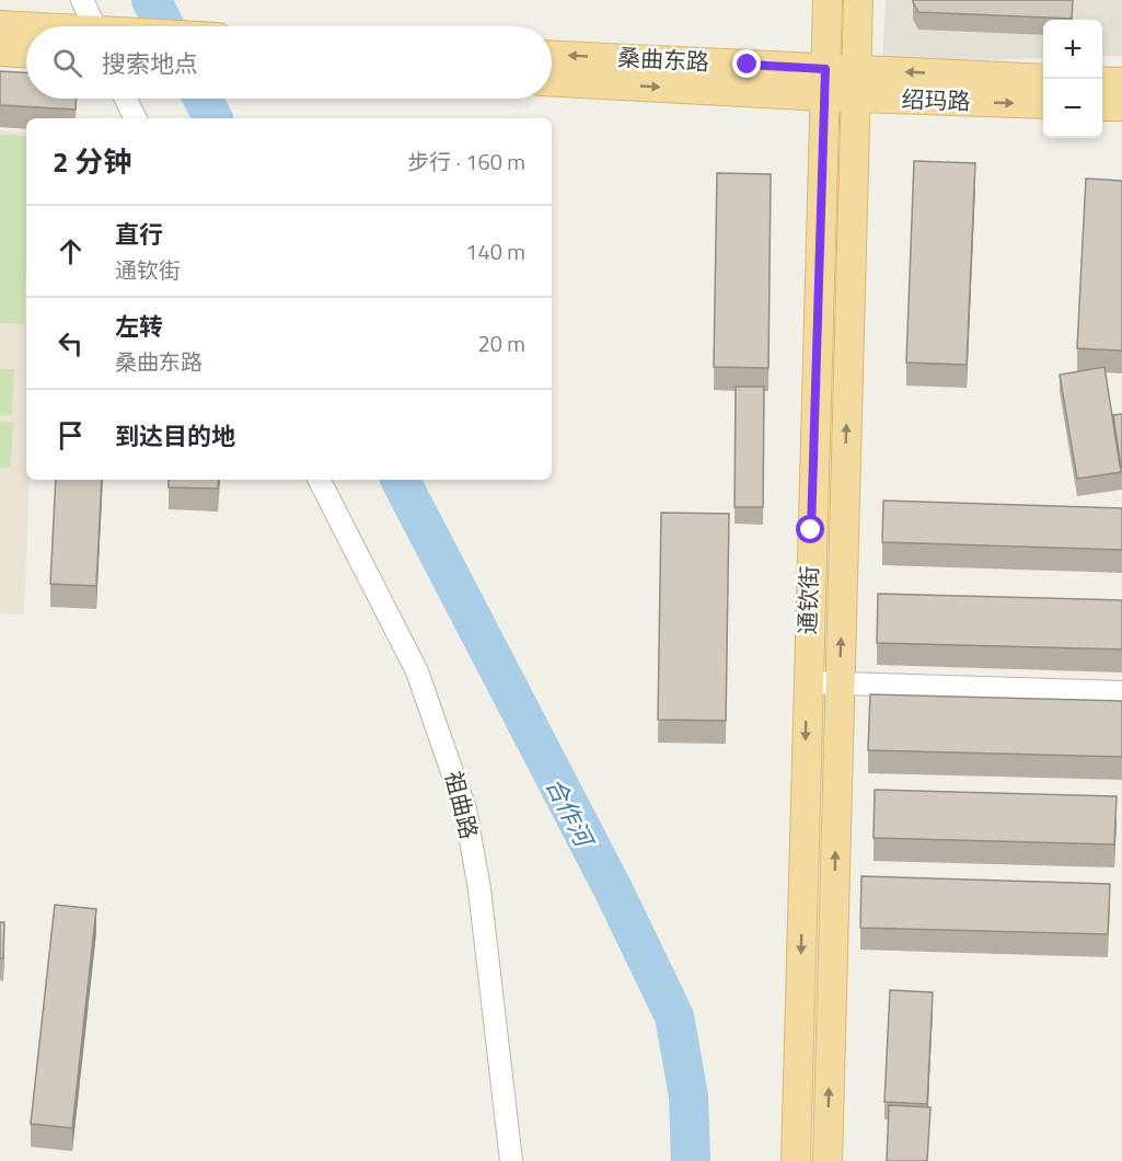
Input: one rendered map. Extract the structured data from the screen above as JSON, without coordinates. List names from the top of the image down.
{
  "streets": {
    "main road": ["桑曲东路", "绍玛路", "通钦街"],
    "street": ["祖曲路"]
  },
  "crossings": [
    ["桑曲东路", "绍玛路"],
    ["桑曲东路", "通钦街"],
    ["绍玛路", "通钦街"]
  ],
  "water": ["合作河"],
  "page": {
    "map_buttons": ["+", "−"],
    "search": "搜索地点",
    "heading": ["2 分钟", "步行 · 160 m"],
    "list": [
      ["直行", "通钦街", "140 m"],
      ["左转", "桑曲东路", "20 m"],
      "到达目的地"
    ]
  }
}
